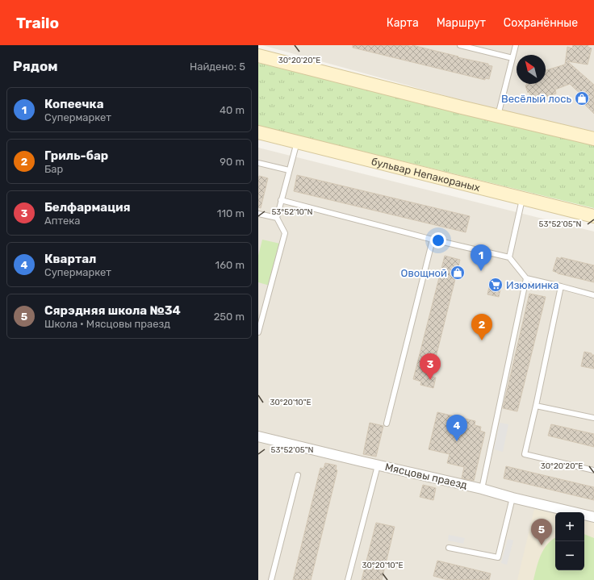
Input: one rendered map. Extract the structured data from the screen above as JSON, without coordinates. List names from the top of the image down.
{
  "streets": {
    "main road": ["бульвар Непакораных"],
    "street": ["Мясцовы праезд"]
  },
  "places": {
    "shop": ["Весёлый лось", "Овощной"],
    "supermarket": ["Изюминка"]
  },
  "north": "top left",
  "page": {
    "header": "Trailo",
    "nav": ["Карта", "Маршрут", "Сохранённые"],
    "heading": ["Рядом", "Найдено: 5"],
    "list": [
      {
        "mark": "1",
        "name": "Копеечка",
        "note": "Супермаркет",
        "value": "40 m"
      },
      {
        "mark": "2",
        "name": "Гриль-бар",
        "note": "Бар",
        "value": "90 m"
      },
      {
        "mark": "3",
        "name": "Белфармация",
        "note": "Аптека",
        "value": "110 m"
      },
      {
        "mark": "4",
        "name": "Квартал",
        "note": "Супермаркет",
        "value": "160 m"
      },
      {
        "mark": "5",
        "name": "Сярэдняя школа №34",
        "note": "Школа · Мясцовы праезд",
        "value": "250 m"
      }
    ],
    "pins": [
      "1",
      "2",
      "3",
      "4",
      "5"
    ],
    "map_buttons": ["+", "−"]
  },
  "coordinates": [
    "30°20'20\"E",
    "53°52'10\"N",
    "53°52'05\"N",
    "30°20'10\"E"
  ]
}
